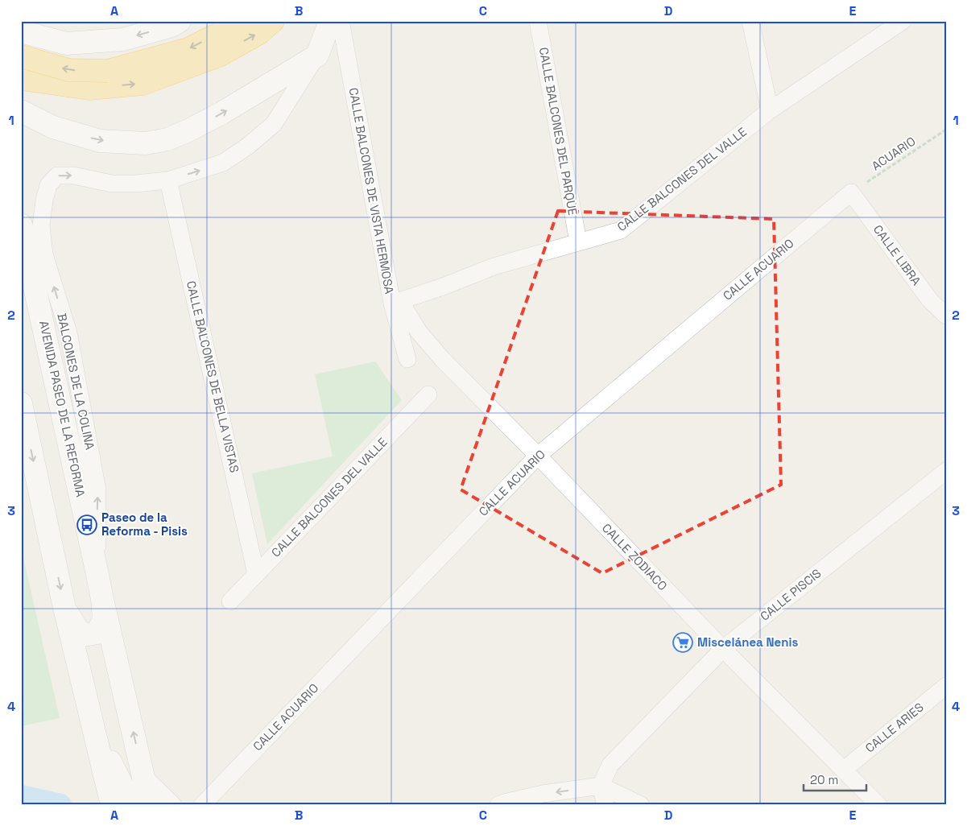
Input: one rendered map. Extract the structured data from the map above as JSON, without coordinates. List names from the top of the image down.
{
  "streets": {
    "street": [
      "CALLE BALCONES DEL PARQUE",
      "CALLE BALCONES DEL VALLE",
      "CALLE BALCONES DE VISTA HERMOSA",
      "CALLE LIBRA",
      "CALLE ACUARIO",
      "CALLE BALCONES DE BELLA VISTAS",
      "BALCONES DE LA COLINA",
      "AVENIDA PASEO DE LA REFORMA",
      "CALLE ZODIACO",
      "CALLE PISCIS",
      "CALLE ARIES"
    ],
    "path": ["ACUARIO"]
  },
  "crossings": [
    ["CALLE BALCONES DEL PARQUE", "CALLE BALCONES DEL VALLE"],
    ["ACUARIO", "CALLE LIBRA"],
    ["ACUARIO", "CALLE ACUARIO"],
    ["CALLE BALCONES DEL VALLE", "CALLE BALCONES DE VISTA HERMOSA"],
    ["CALLE BALCONES DEL VALLE", "CALLE BALCONES DE BELLA VISTAS"],
    ["CALLE BALCONES DEL VALLE", "CALLE ZODIACO"],
    ["CALLE BALCONES DE VISTA HERMOSA", "CALLE ZODIACO"],
    ["CALLE LIBRA", "CALLE ACUARIO"],
    ["CALLE ACUARIO", "CALLE ZODIACO"],
    ["CALLE BALCONES DE BELLA VISTAS", "BALCONES DE LA COLINA"],
    ["BALCONES DE LA COLINA", "AVENIDA PASEO DE LA REFORMA"],
    ["CALLE ZODIACO", "CALLE PISCIS"],
    ["CALLE ZODIACO", "CALLE ARIES"]
  ],
  "places": {
    "bus stop": ["Paseo de la Reforma - Pisis"],
    "supermarket": ["Miscelánea Nenis"]
  },
  "scale_bar": "20 m",
  "grid": {
    "columns": [
      "A",
      "B",
      "C",
      "D",
      "E"
    ],
    "rows": [
      "1",
      "2",
      "3",
      "4"
    ]
  }
}
